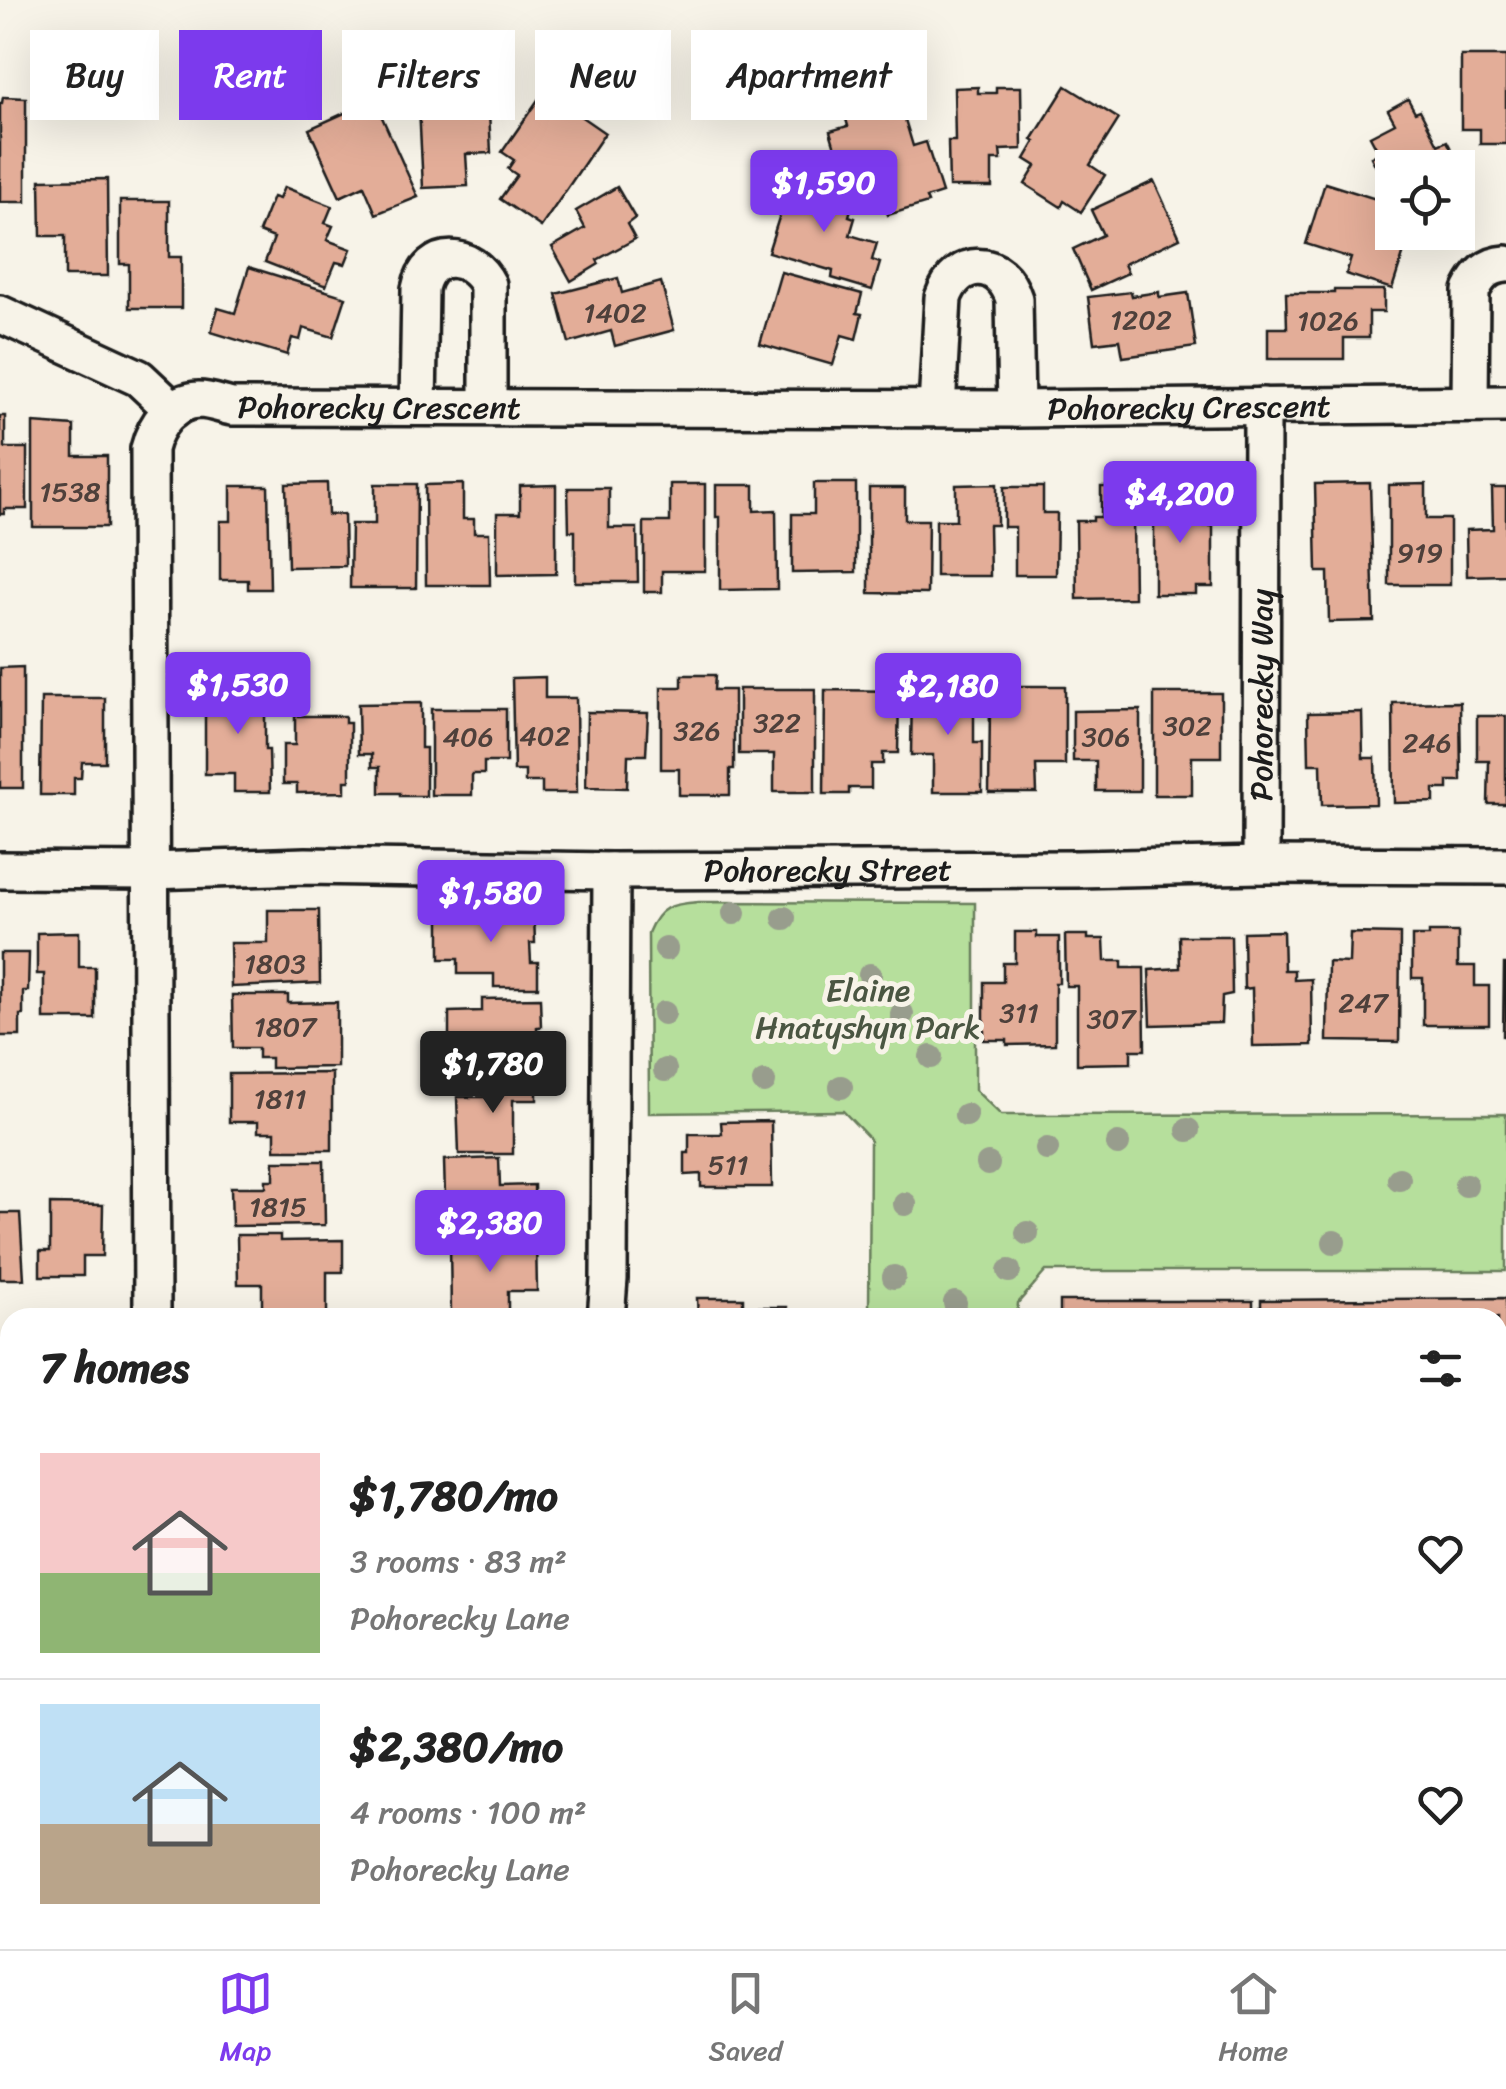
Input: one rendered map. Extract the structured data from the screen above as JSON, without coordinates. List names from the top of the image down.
{
  "streets": {
    "street": ["Pohorecky Crescent", "Pohorecky Way", "Pohorecky Street"]
  },
  "crossings": [
    ["Pohorecky Crescent", "Pohorecky Way"],
    ["Pohorecky Way", "Pohorecky Street"]
  ],
  "parks": ["Elaine Hnatyshyn Park"],
  "house_numbers": [
    "1402",
    "1202",
    "1026",
    "1538",
    "919",
    "322",
    "302",
    "326",
    "402",
    "406",
    "306",
    "246",
    "1803",
    "247",
    "311",
    "307",
    "1807",
    "1811",
    "511",
    "1815"
  ],
  "page": {
    "chip": [
      "Buy",
      "Rent",
      "Filters",
      "New",
      "Apartment"
    ],
    "price": [
      "$1,590",
      "$4,200",
      "$1,530",
      "$2,180",
      "$1,580",
      "$1,780",
      "$2,380"
    ],
    "heading": "7 homes",
    "list": [
      {
        "name": "$1,780/mo",
        "note": "3 rooms · 83 m² · Pohorecky Lane"
      },
      {
        "name": "$2,380/mo",
        "note": "4 rooms · 100 m² · Pohorecky Lane"
      }
    ],
    "tabs": ["Map", "Saved", "Home"]
  }
}
